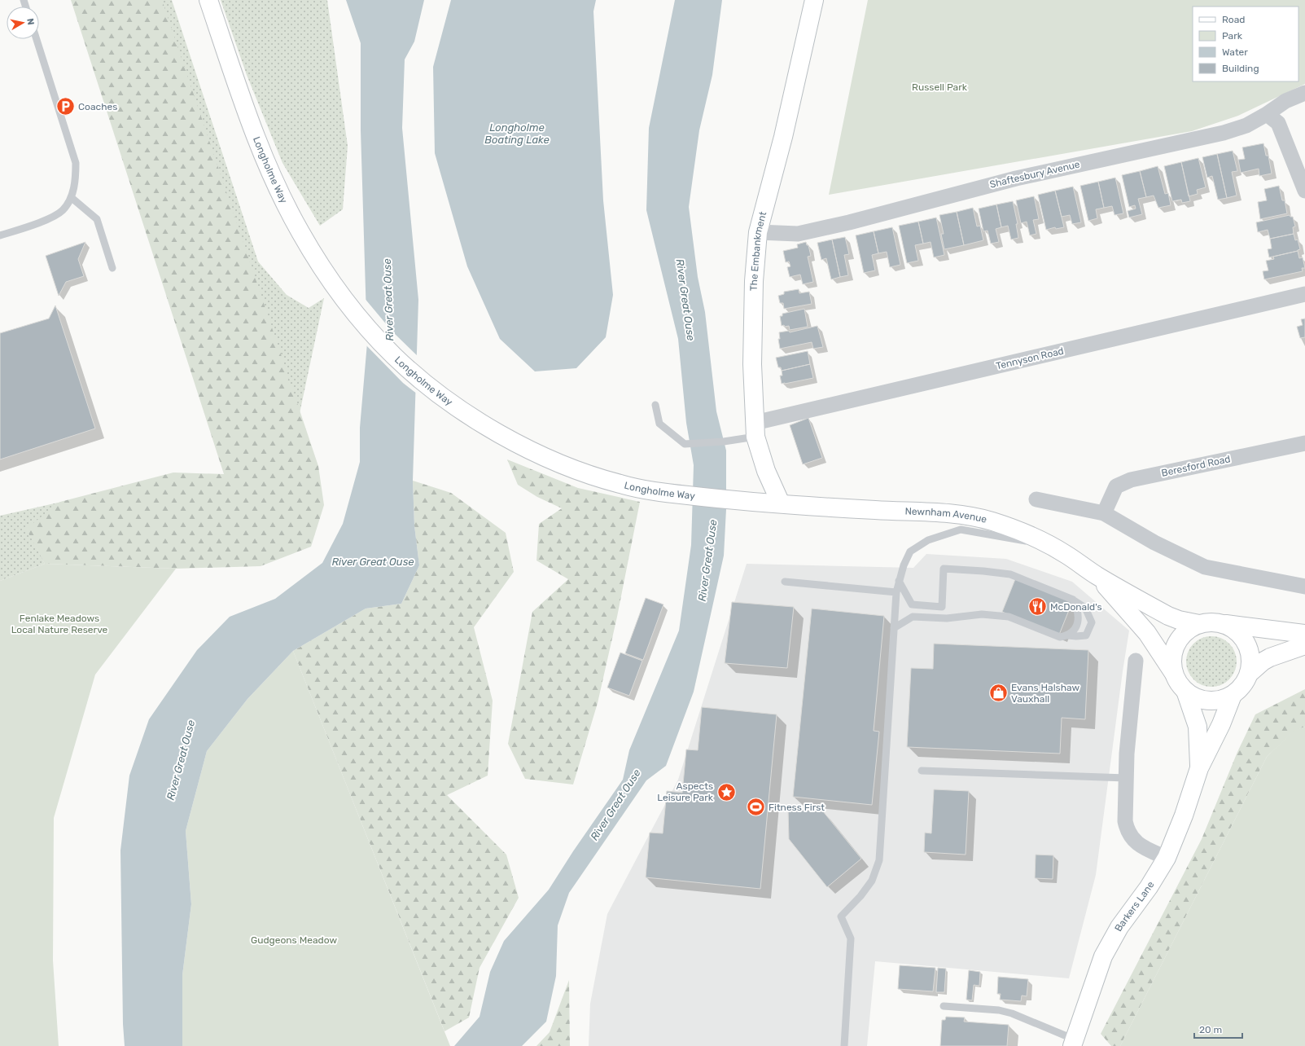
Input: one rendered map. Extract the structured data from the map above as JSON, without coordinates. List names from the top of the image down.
{
  "streets": {
    "main road": [
      "Longholme Way",
      "The Embankment",
      "Newnham Avenue",
      "Barkers Lane"
    ],
    "street": ["Shaftesbury Avenue", "Tennyson Road", "Beresford Road"]
  },
  "crossings": [
    ["Longholme Way", "The Embankment"],
    ["Longholme Way", "Newnham Avenue"],
    ["Shaftesbury Avenue", "The Embankment"],
    ["The Embankment", "Tennyson Road"],
    ["The Embankment", "Newnham Avenue"],
    ["Newnham Avenue", "Barkers Lane"]
  ],
  "water": ["Longholme Boating Lake", "River Great Ouse"],
  "parks": ["Russell Park", "Fenlake Meadows Local Nature Reserve", "Gudgeons Meadow"],
  "places": {
    "parking": ["Coaches"],
    "restaurant": ["McDonald's"],
    "shop": ["Evans Halshaw Vauxhall"],
    "place": ["Aspects Leisure Park"],
    "sports": ["Fitness First"]
  },
  "legend": [
    "Road",
    "Park",
    "Water",
    "Building"
  ],
  "scale_bar": "20 m",
  "north": "right"
}
